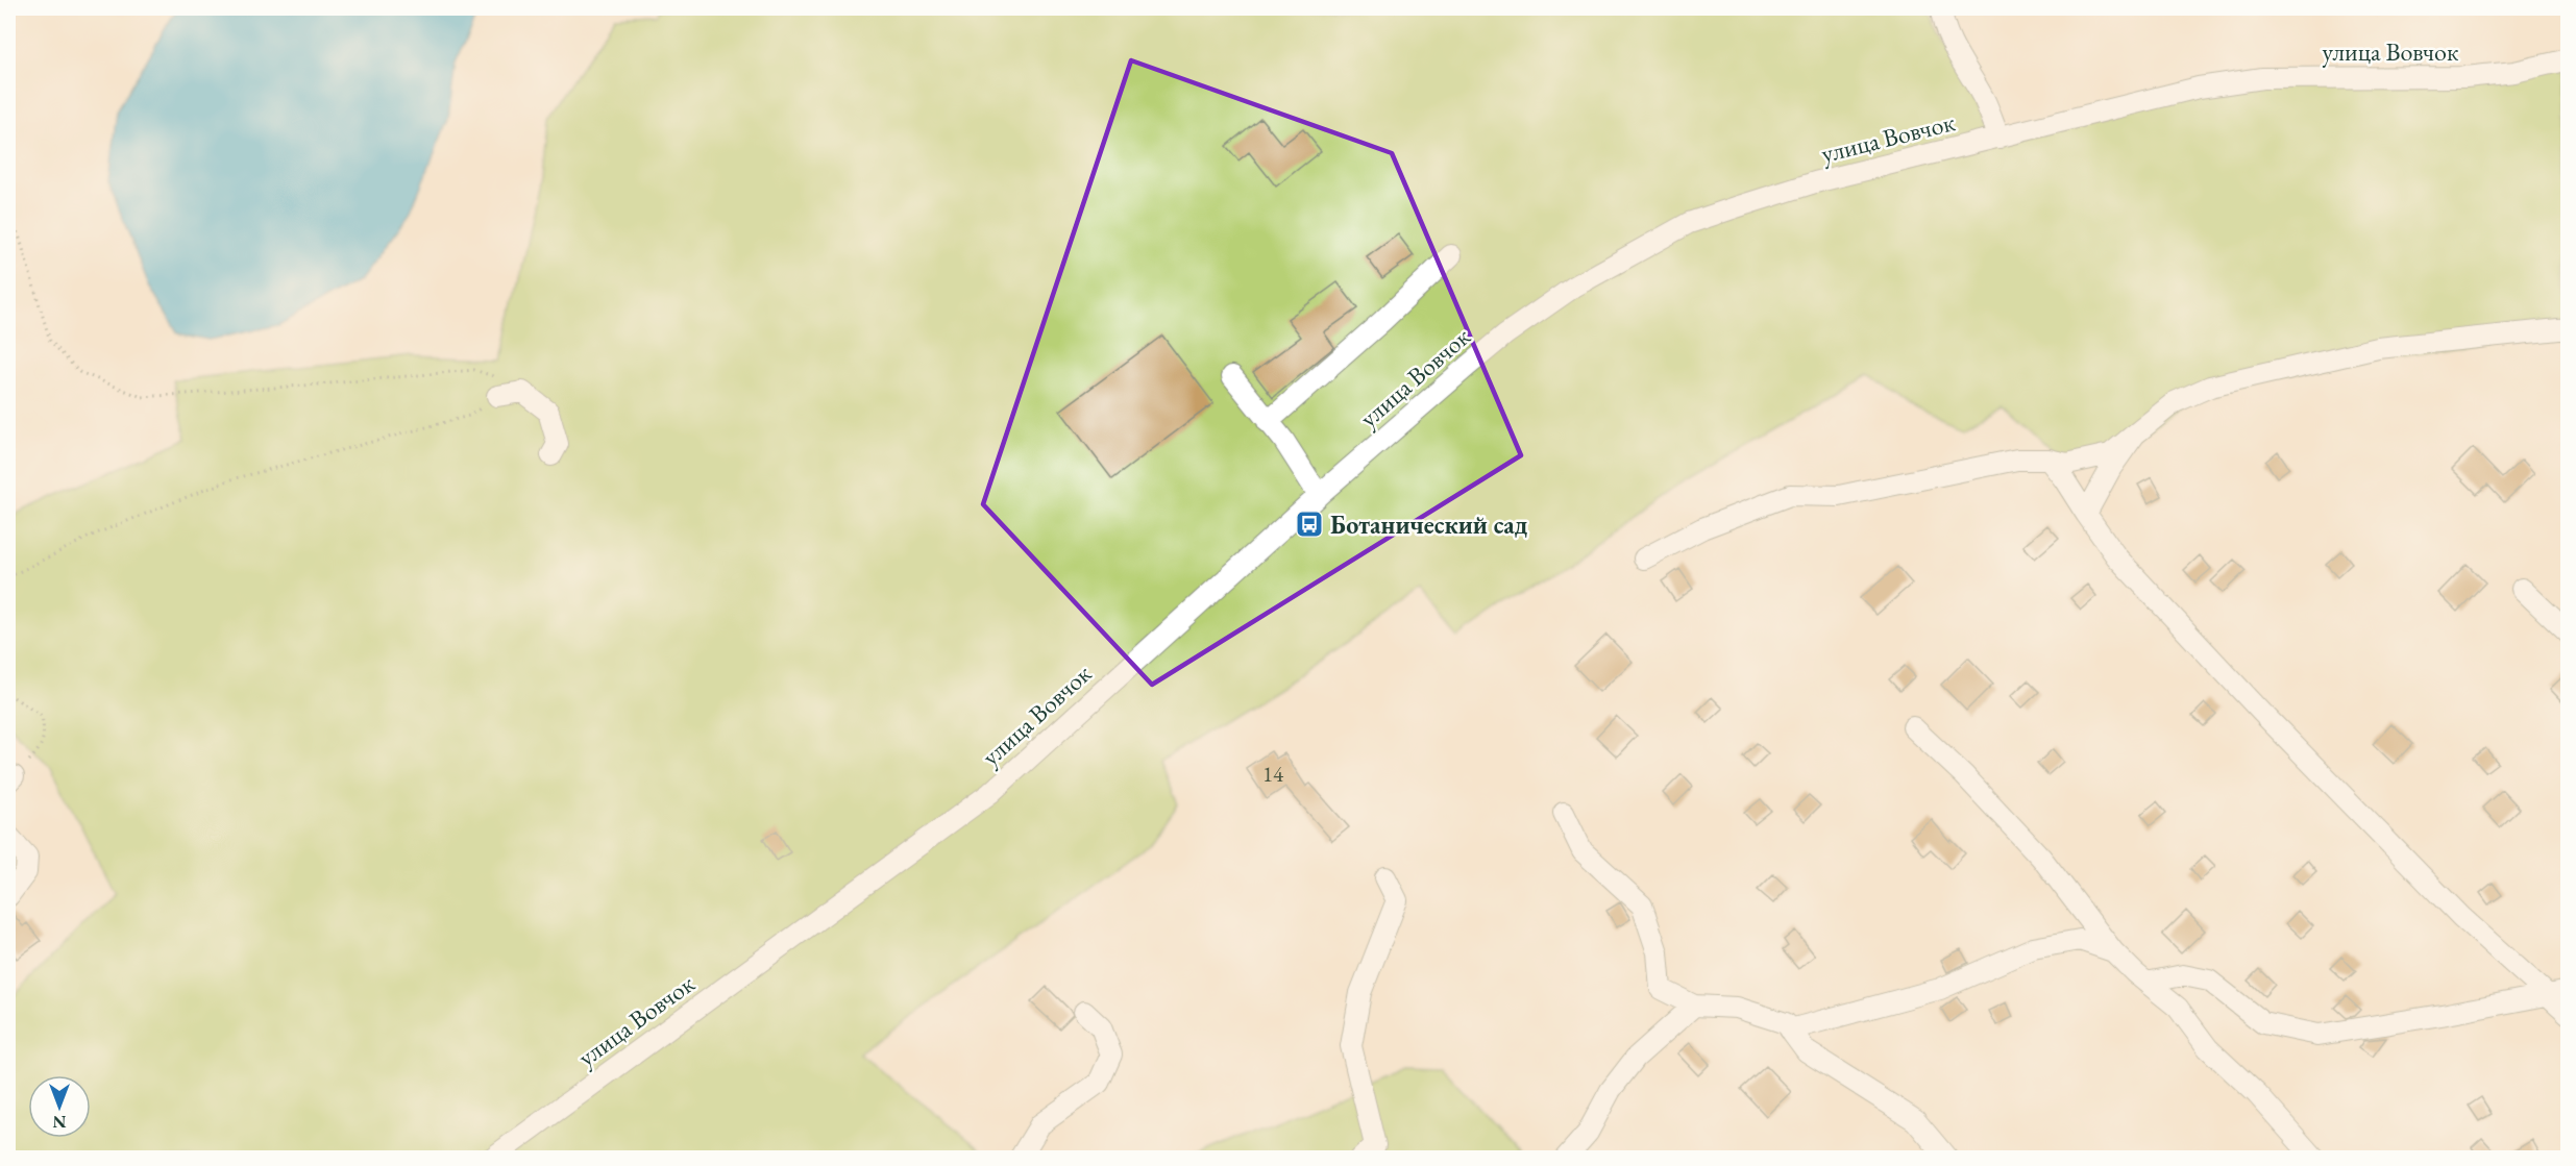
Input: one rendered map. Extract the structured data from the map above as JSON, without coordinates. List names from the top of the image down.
{
  "streets": {
    "street": ["улица Вовчок"]
  },
  "places": {
    "bus stop": ["Ботанический сад"]
  },
  "house_numbers": ["14"],
  "north": "bottom"
}
